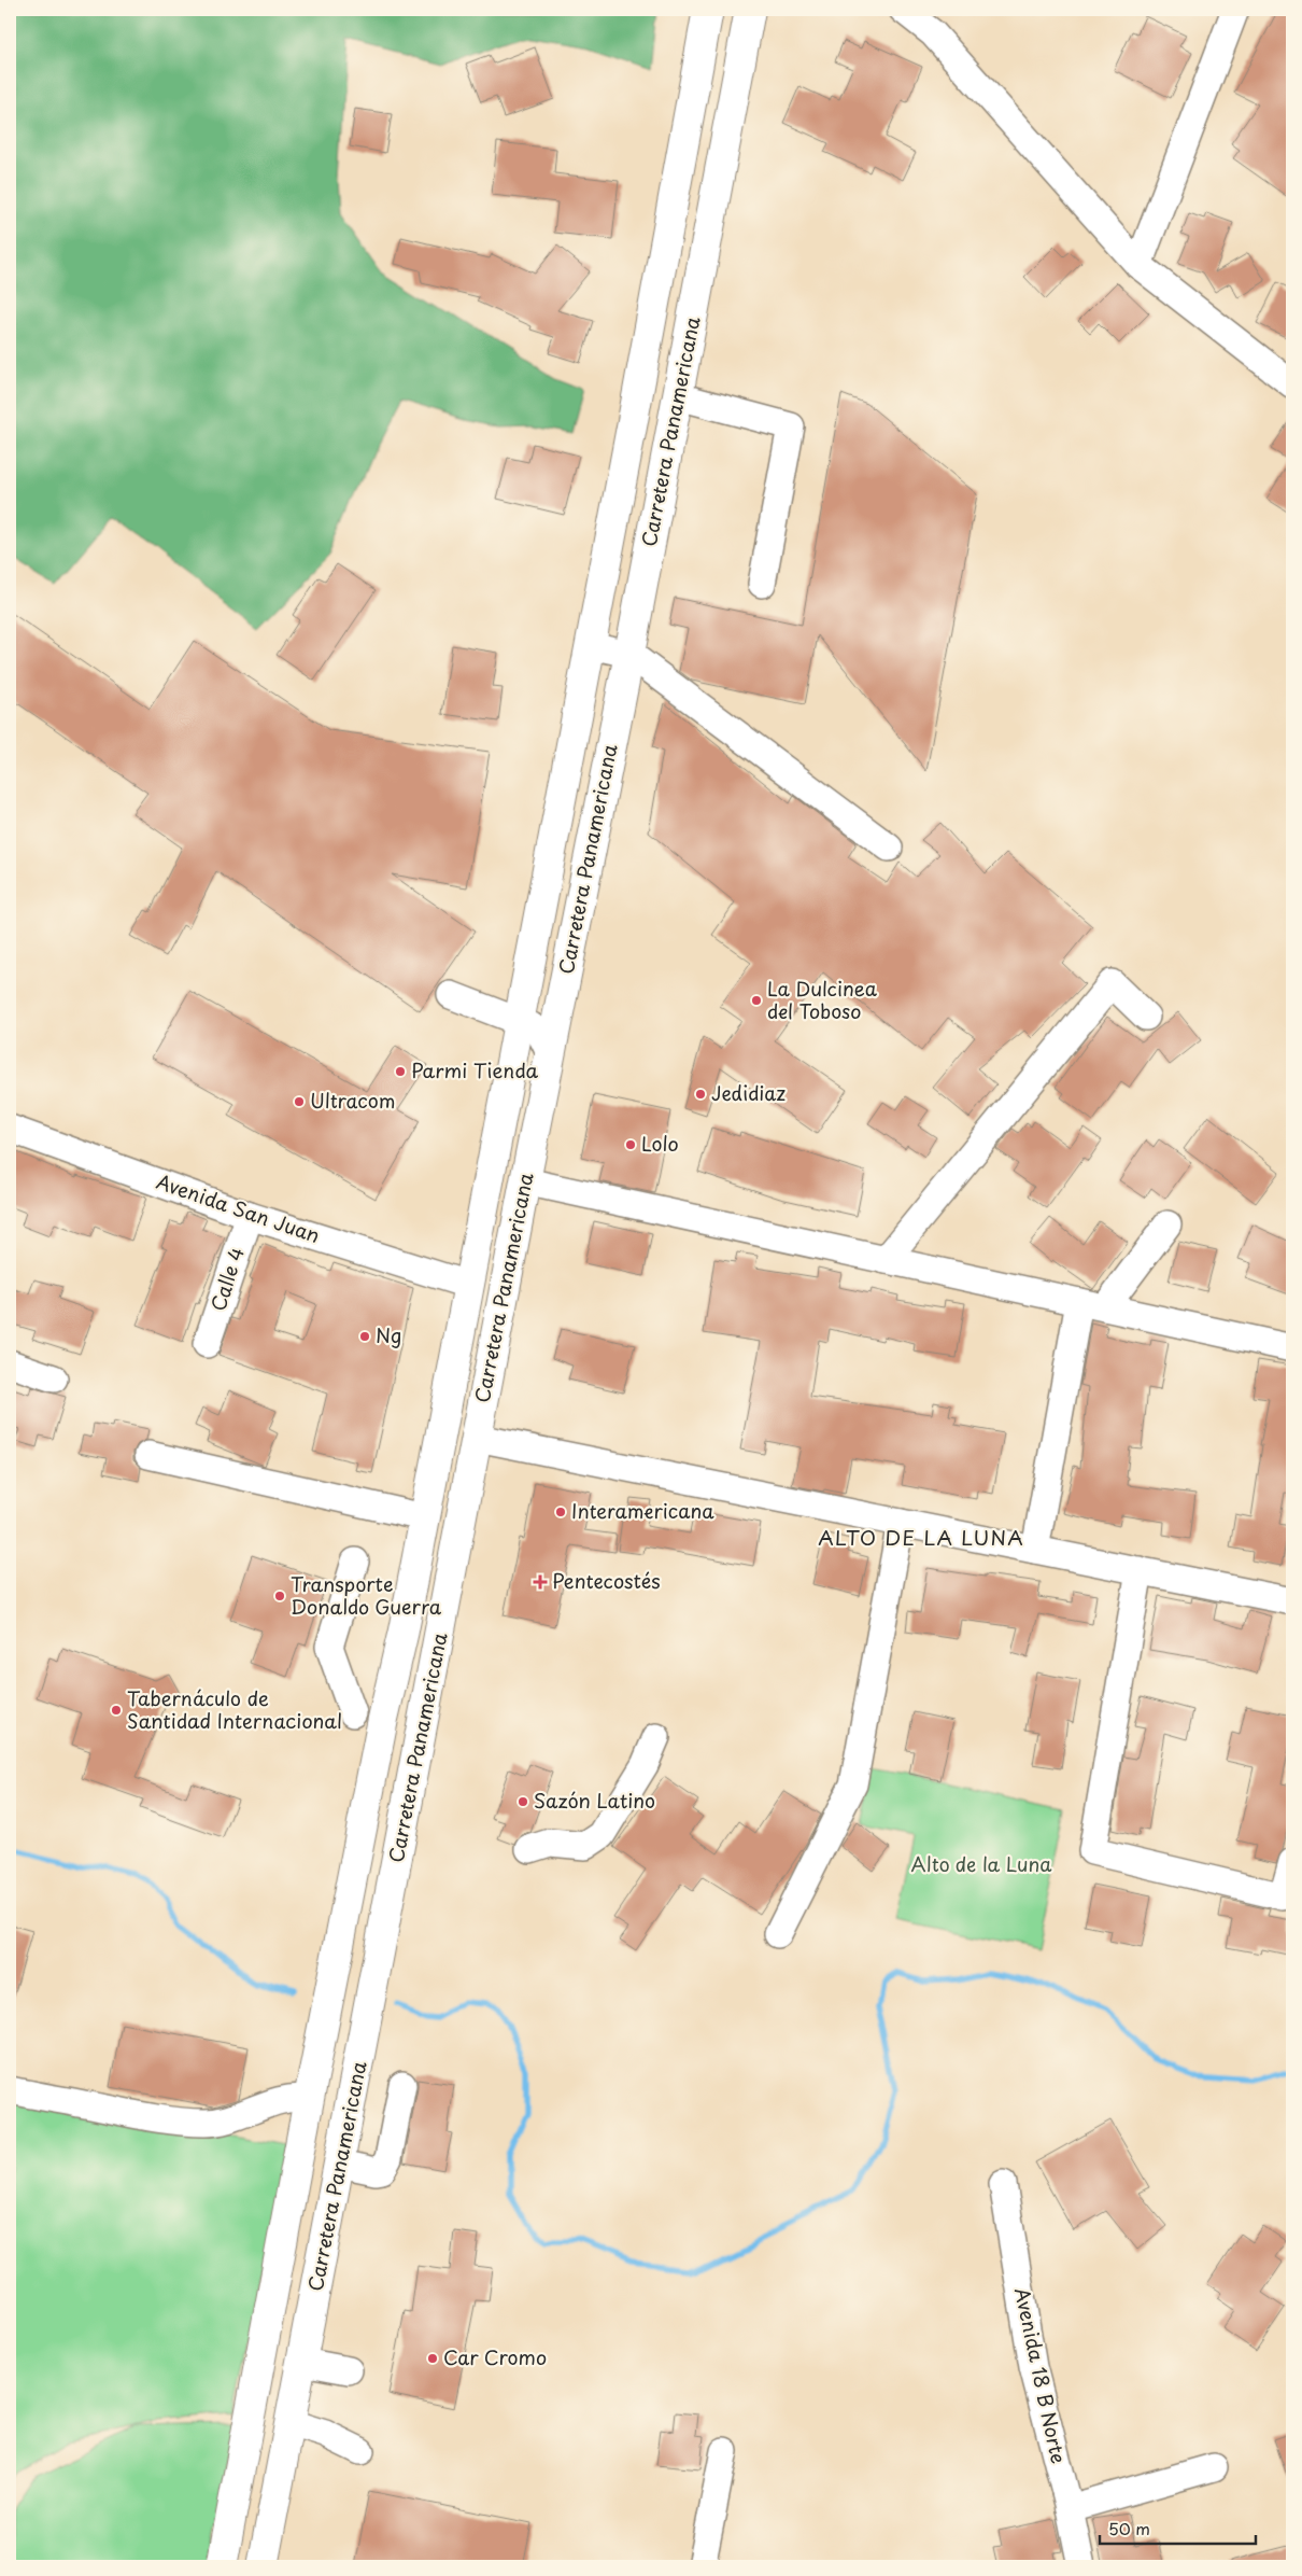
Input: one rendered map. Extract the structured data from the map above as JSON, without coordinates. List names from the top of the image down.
{
  "streets": {
    "highway": ["Carretera Panamericana"],
    "street": ["Avenida San Juan", "Calle 4", "Avenida 18 B Norte"]
  },
  "crossings": [
    ["Carretera Panamericana", "Avenida San Juan"],
    ["Avenida San Juan", "Calle 4"]
  ],
  "districts": ["ALTO DE LA LUNA"],
  "parks": ["Alto de la Luna"],
  "places": {
    "other": [
      "La Dulcinea del Toboso",
      "Parmi Tienda",
      "Jedidiaz",
      "Ultracom",
      "Lolo",
      "Ng",
      "Interamericana",
      "Transporte Donaldo Guerra",
      "Tabernáculo de Santidad Internacional",
      "Sazón Latino",
      "Car Cromo"
    ],
    "health": ["Pentecostés"]
  },
  "scale_bar": "50 m"
}
